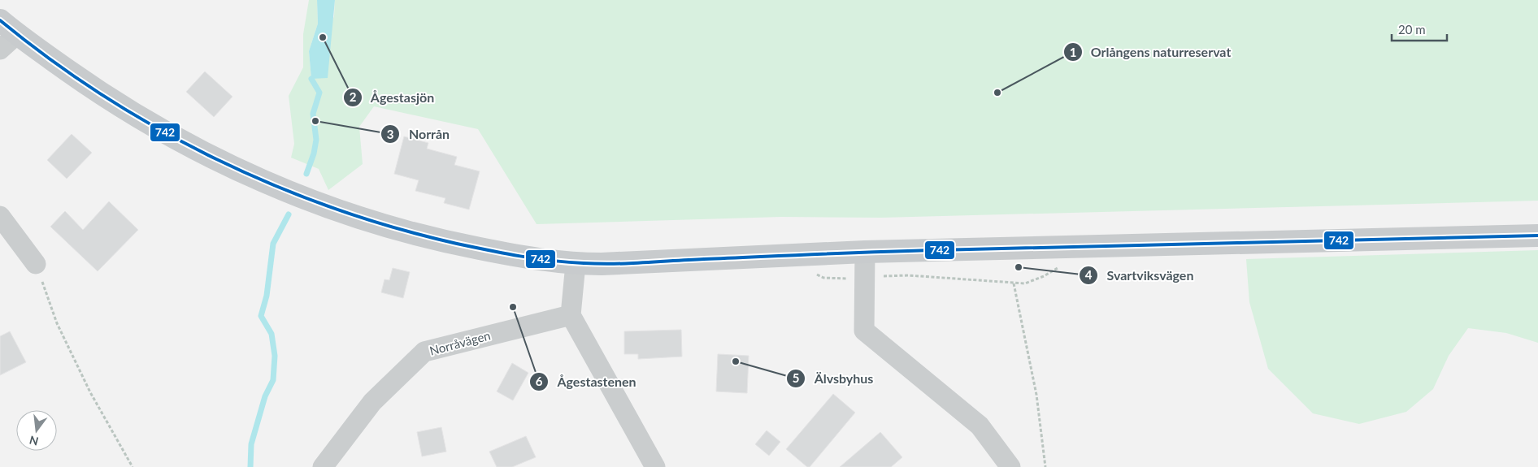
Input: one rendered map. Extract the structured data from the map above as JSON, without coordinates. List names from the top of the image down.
{
  "streets": {
    "street": ["Norråvägen"]
  },
  "places": [
    "Ågestasjön",
    "Orlångens naturreservat",
    "Norrån",
    "Svartviksvägen",
    "Ågestastenen",
    "Älvsbyhus"
  ],
  "lines": ["transit line 742"],
  "scale_bar": "20 m",
  "north": "bottom"
}
